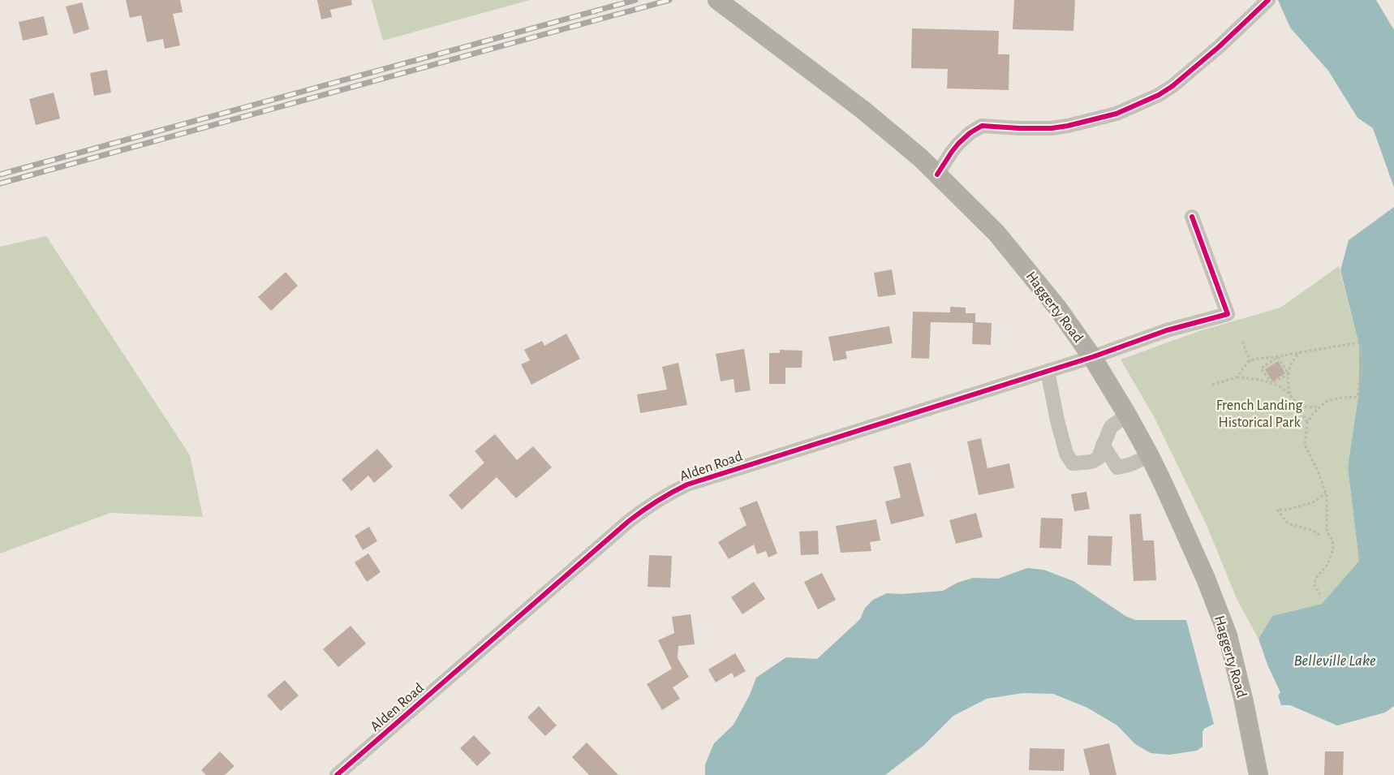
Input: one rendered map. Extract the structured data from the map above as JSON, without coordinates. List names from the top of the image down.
{
  "streets": {
    "main road": ["Haggerty Road"],
    "street": ["Alden Road"]
  },
  "crossings": [
    ["Haggerty Road", "Alden Road"]
  ],
  "water": ["Belleville Lake"],
  "parks": ["French Landing Historical Park"]
}
